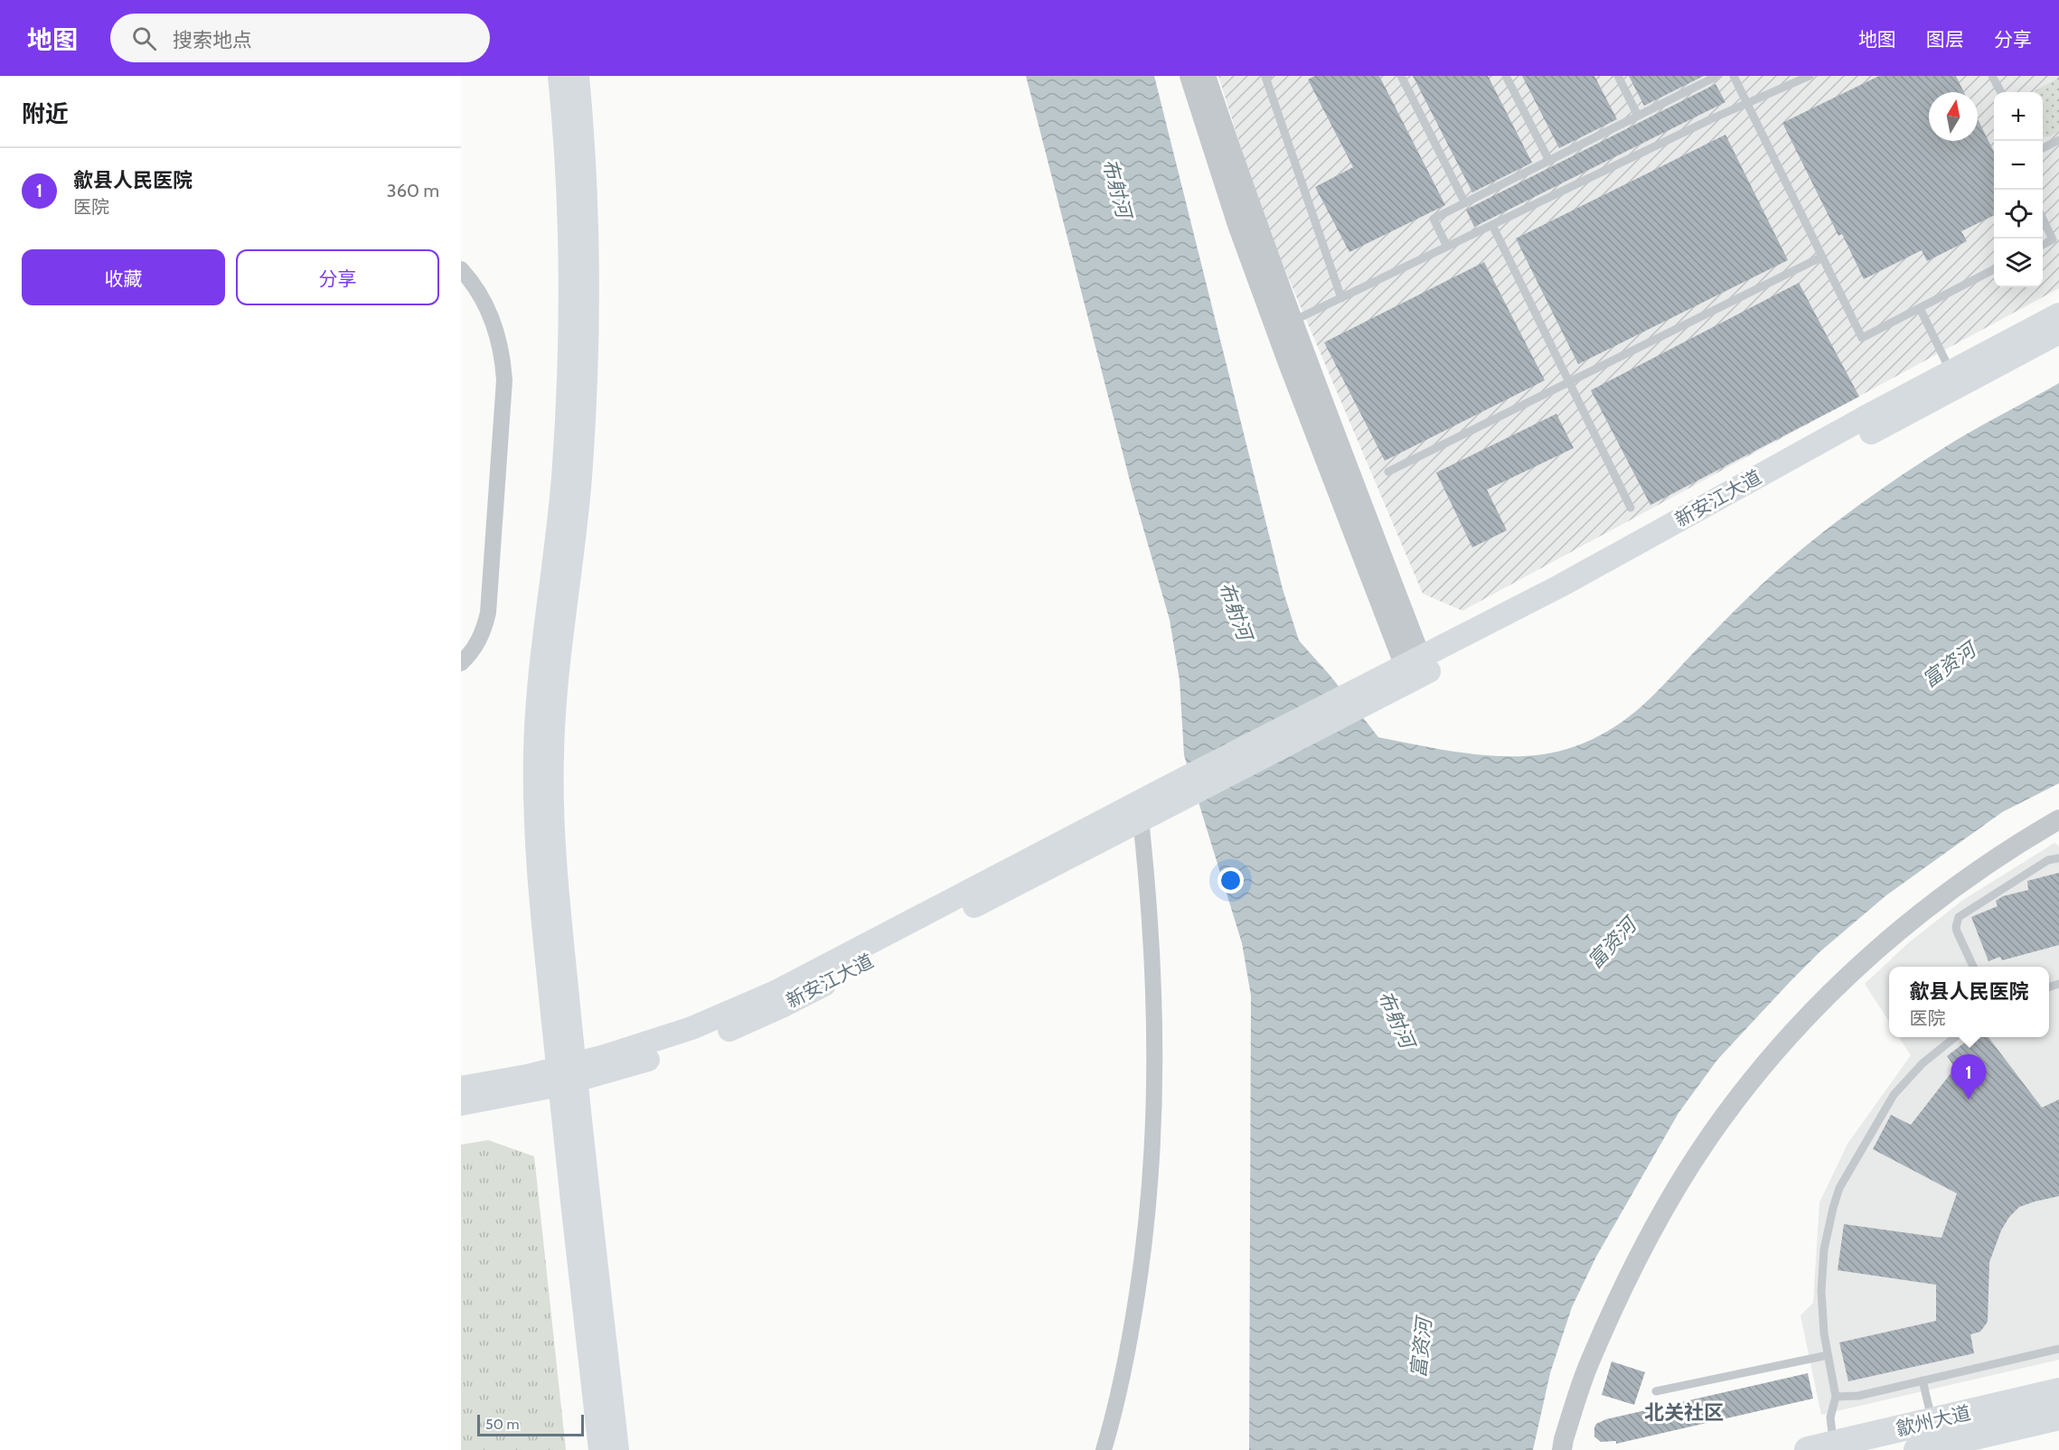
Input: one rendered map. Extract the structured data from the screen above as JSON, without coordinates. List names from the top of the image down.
{
  "streets": {
    "highway": ["歙州大道"],
    "main road": ["新安江大道"]
  },
  "districts": ["北关社区"],
  "water": ["布射河", "富资河"],
  "scale_bar": "50 m",
  "north": "top",
  "page": {
    "header": "地图",
    "search": "搜索地点",
    "nav": ["地图", "图层", "分享"],
    "heading": "附近",
    "map_buttons": ["+", "−"],
    "list": [
      {
        "mark": "1",
        "name": "歙县人民医院",
        "note": "医院",
        "value": "360 m"
      }
    ],
    "buttons": ["收藏", "分享"],
    "popup": ["歙县人民医院", "医院"],
    "pins": "1",
    "scale": "50 m"
  }
}
